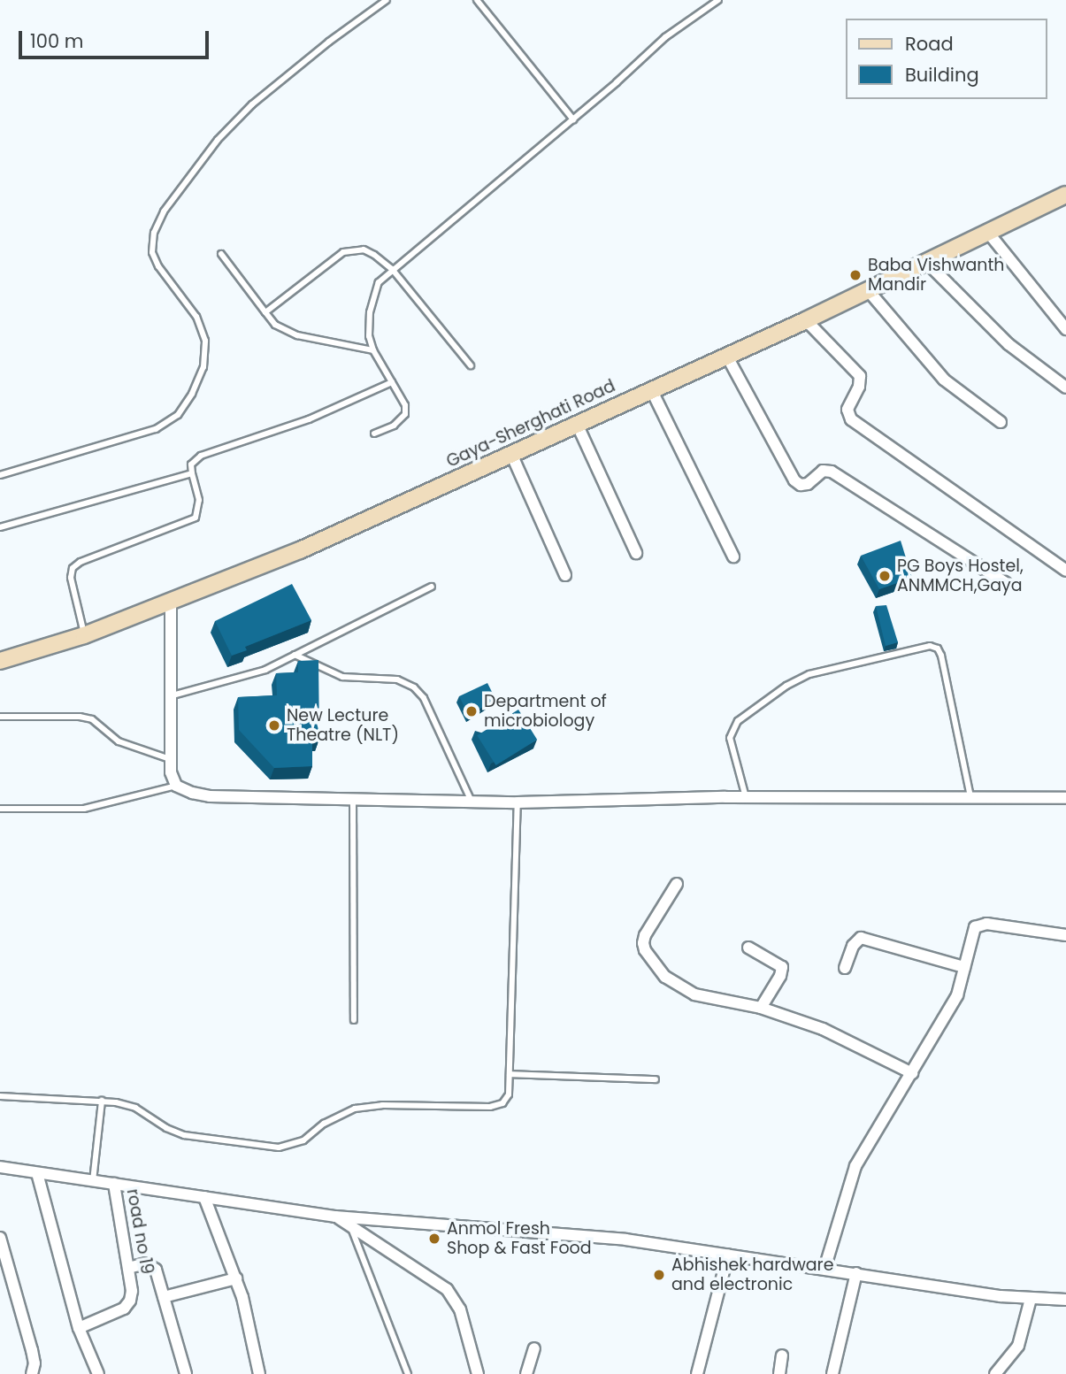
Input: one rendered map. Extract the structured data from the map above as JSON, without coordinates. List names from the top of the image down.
{
  "streets": {
    "main road": ["Gaya-Sherghati Road"],
    "street": ["road no 19"]
  },
  "places": [
    "Baba Vishwanth Mandir",
    "PG Boys Hostel, ANMMCH,Gaya",
    "Department of microbiology",
    "New Lecture Theatre (NLT)",
    "Anmol Fresh Shop & Fast Food",
    "Abhishek hardware and electronic"
  ],
  "legend": ["Road", "Building"],
  "scale_bar": "100 m"
}
